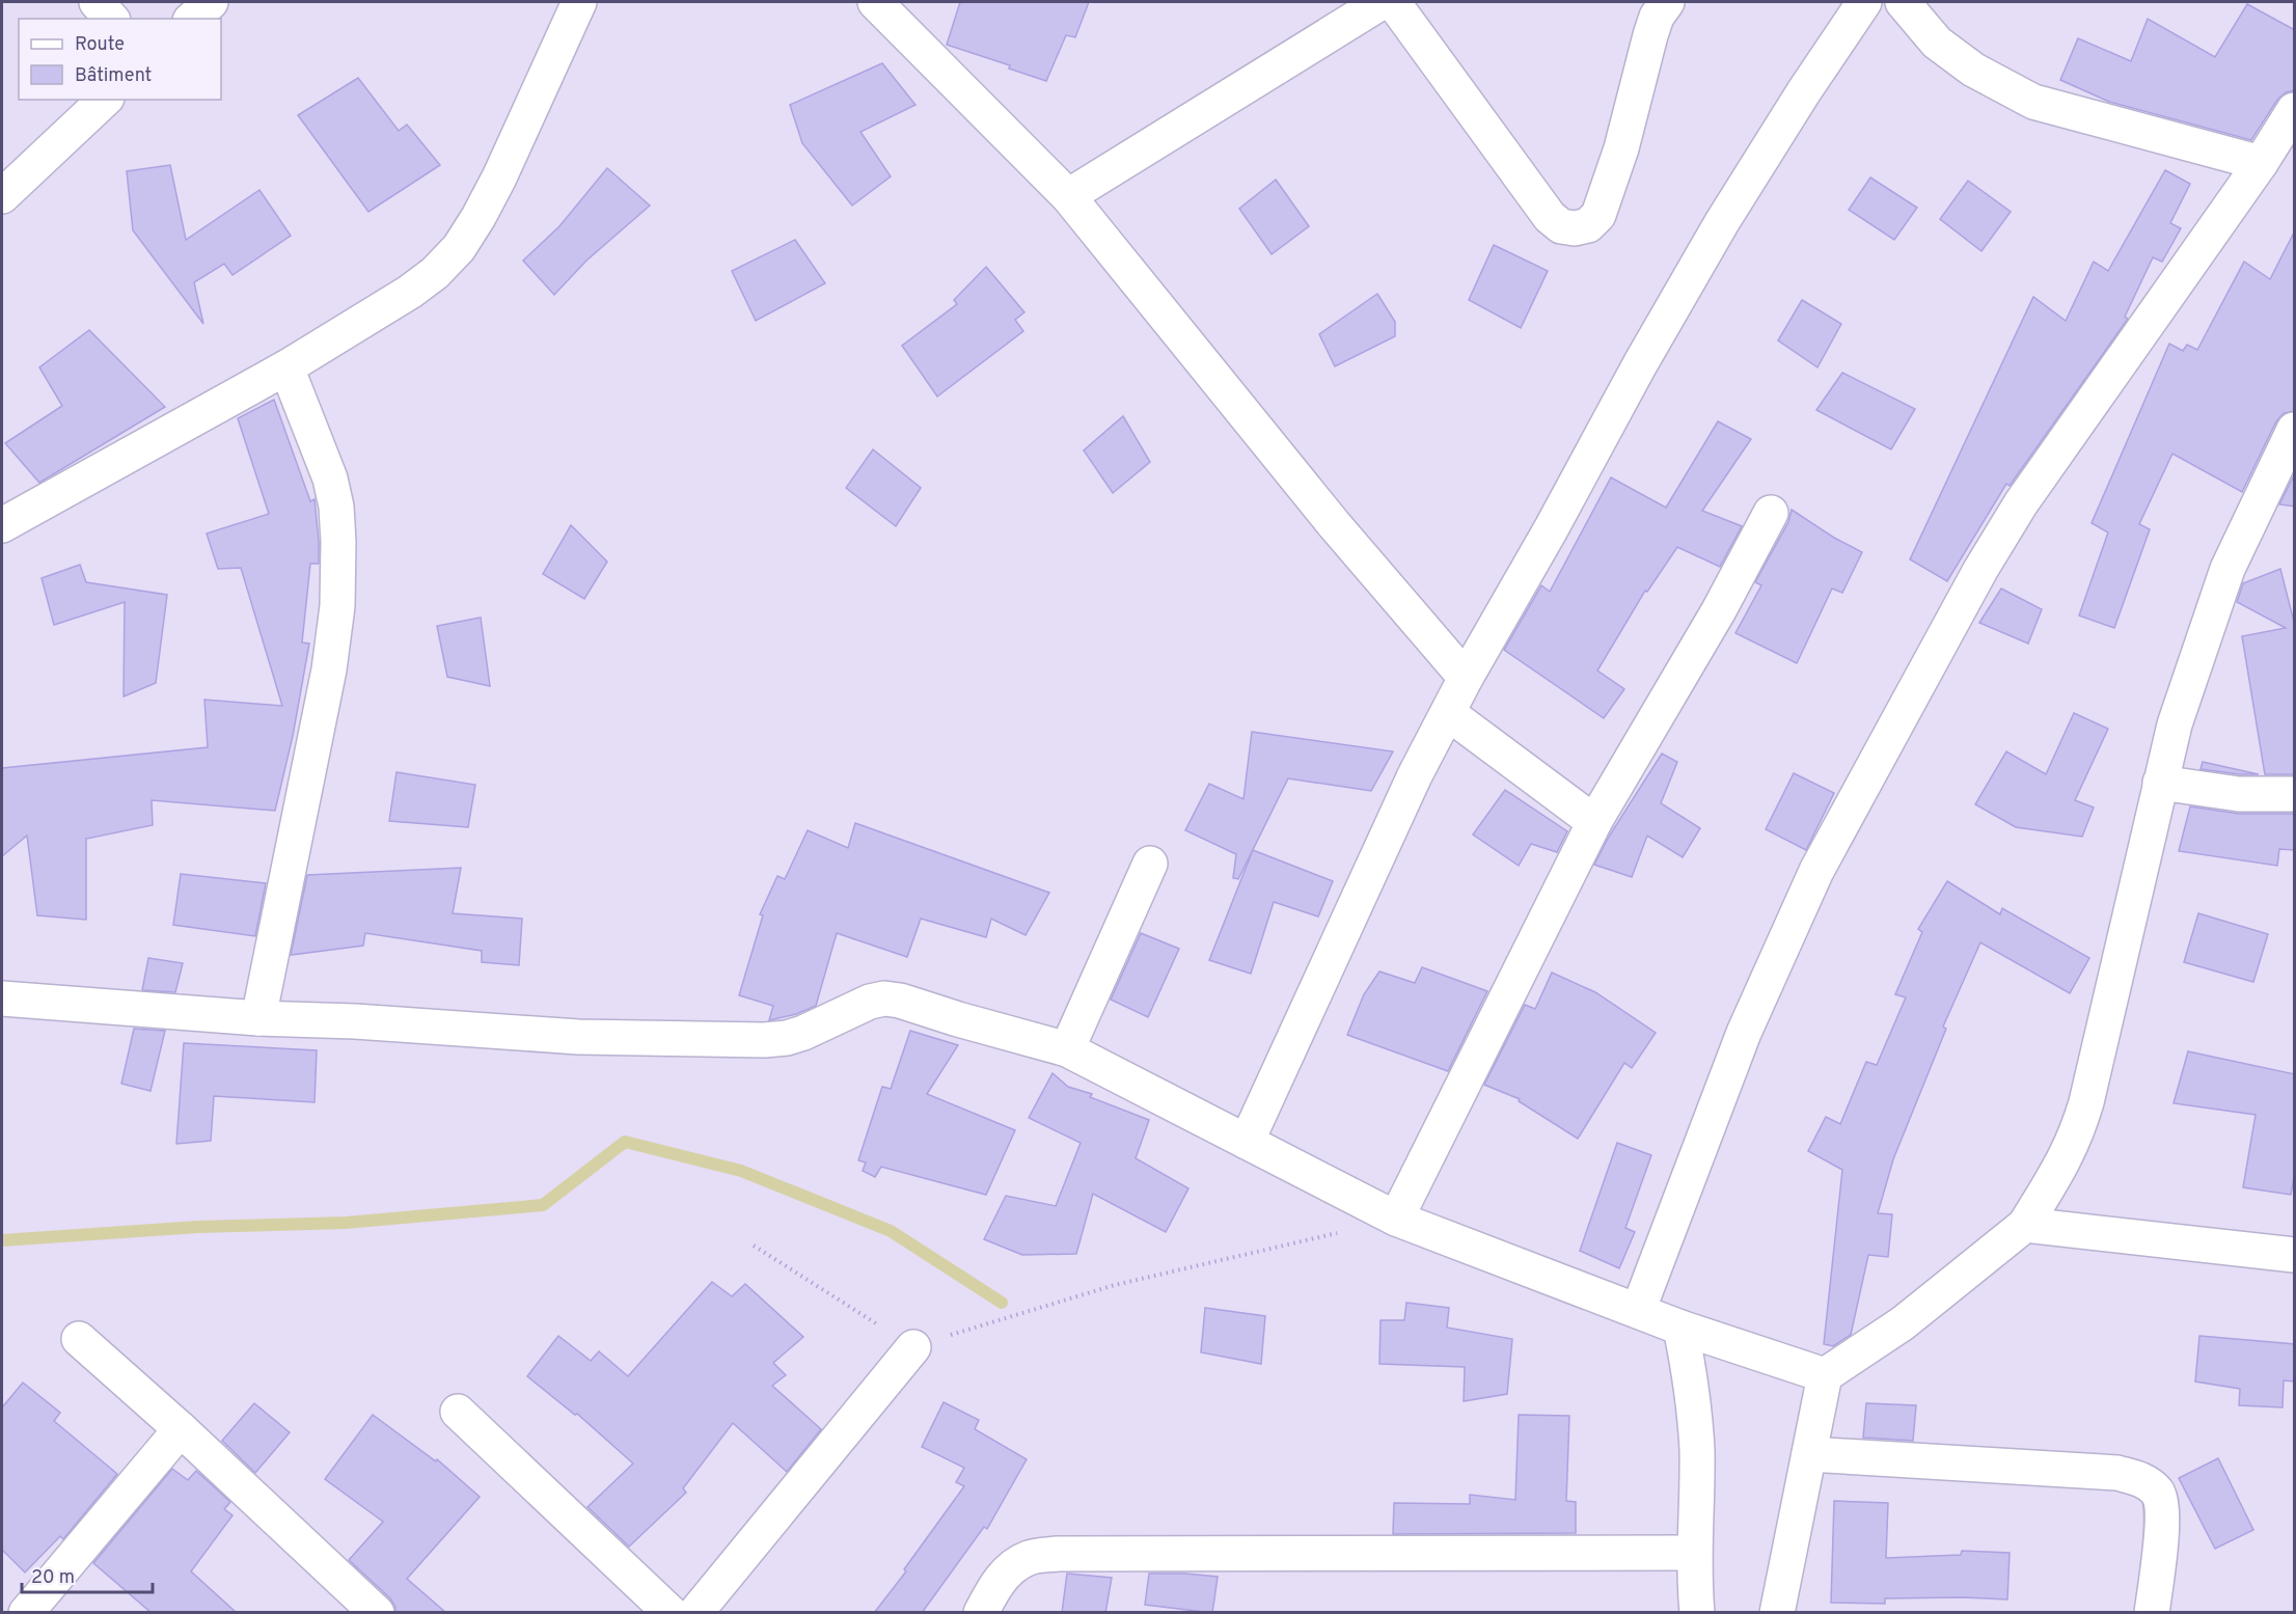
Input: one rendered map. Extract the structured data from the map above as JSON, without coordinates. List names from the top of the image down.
{
  "legend": ["Route", "Bâtiment"],
  "scale_bar": "20 m"
}
